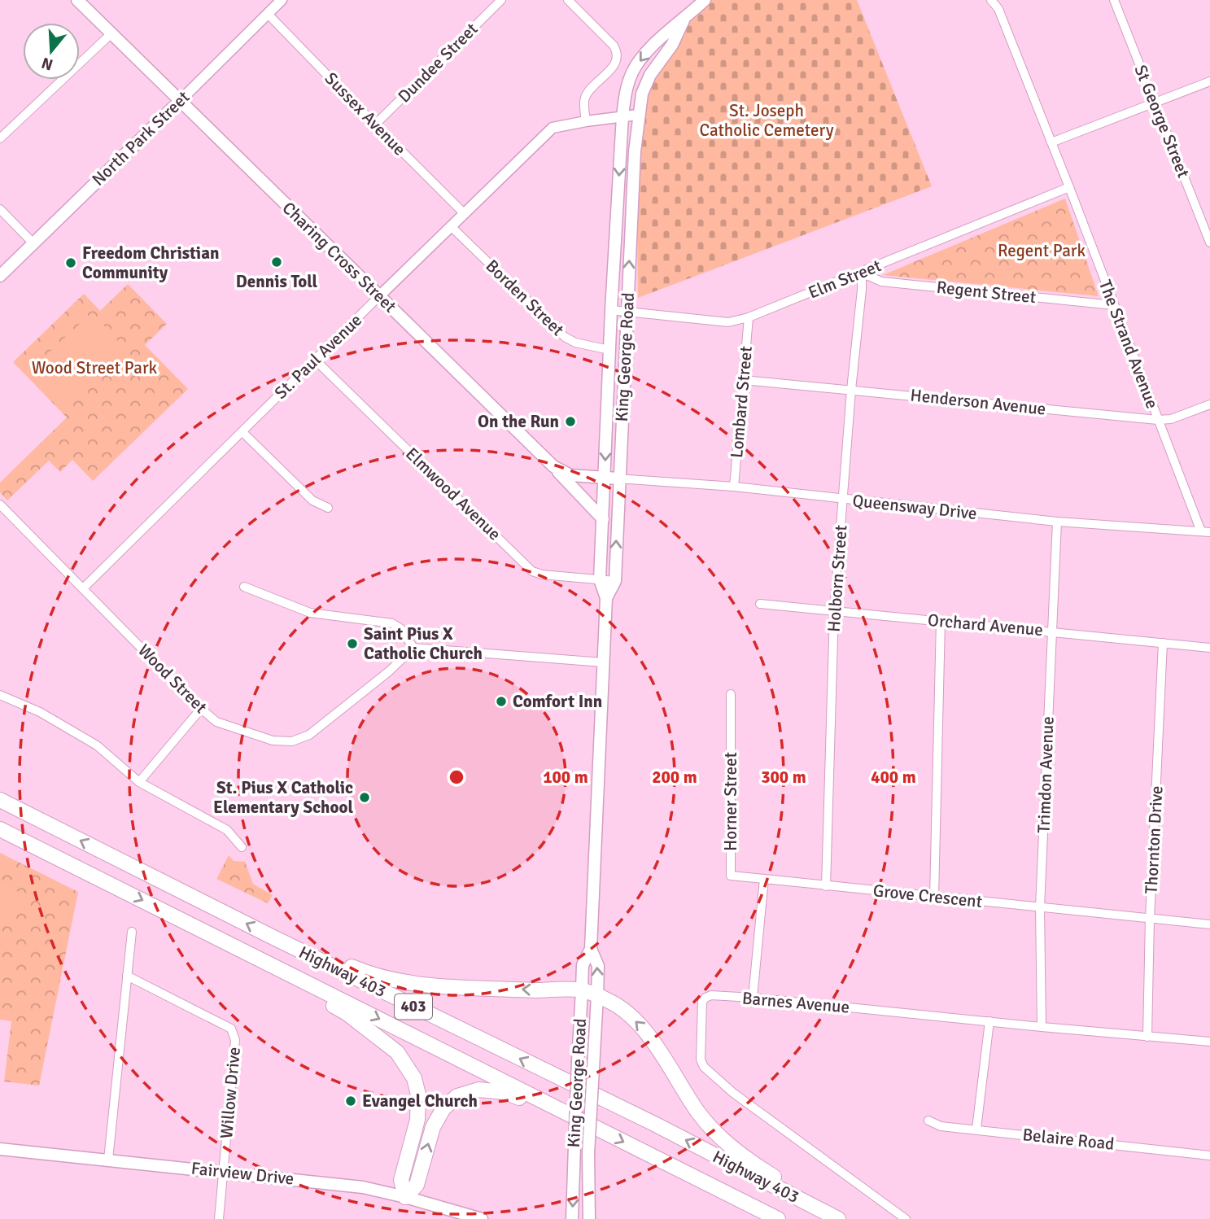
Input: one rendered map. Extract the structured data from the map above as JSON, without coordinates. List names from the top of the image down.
{
  "streets": {
    "highway": ["Highway 403", "403"],
    "main road": [
      "North Park Street",
      "Charing Cross Street",
      "King George Road",
      "Fairview Drive"
    ],
    "street": [
      "Dundee Street",
      "Sussex Avenue",
      "St George Street",
      "Elm Street",
      "Regent Street",
      "Borden Street",
      "The Strand Avenue",
      "St. Paul Avenue",
      "Lombard Street",
      "Henderson Avenue",
      "Elmwood Avenue",
      "Queensway Drive",
      "Holborn Street",
      "Orchard Avenue",
      "Wood Street",
      "Trimdon Avenue",
      "Horner Street",
      "Thornton Drive",
      "Grove Crescent",
      "Barnes Avenue",
      "Willow Drive",
      "Belaire Road"
    ]
  },
  "crossings": [
    ["Dundee Street", "Sussex Avenue"],
    ["Sussex Avenue", "North Park Street"],
    ["Sussex Avenue", "St. Paul Avenue"],
    ["North Park Street", "Charing Cross Street"],
    ["Charing Cross Street", "St. Paul Avenue"],
    ["Charing Cross Street", "King George Road"],
    ["Charing Cross Street", "Queensway Drive"],
    ["Elm Street", "Regent Street"],
    ["Elm Street", "The Strand Avenue"],
    ["Elm Street", "King George Road"],
    ["Elm Street", "Lombard Street"],
    ["Elm Street", "Holborn Street"],
    ["Regent Street", "The Strand Avenue"],
    ["Regent Street", "Holborn Street"],
    ["Borden Street", "St. Paul Avenue"],
    ["Borden Street", "King George Road"],
    ["The Strand Avenue", "Henderson Avenue"],
    ["The Strand Avenue", "Queensway Drive"],
    ["St. Paul Avenue", "King George Road"],
    ["St. Paul Avenue", "Elmwood Avenue"],
    ["St. Paul Avenue", "Wood Street"],
    ["King George Road", "Elmwood Avenue"],
    ["King George Road", "Queensway Drive"],
    ["Lombard Street", "Henderson Avenue"],
    ["Lombard Street", "Queensway Drive"],
    ["Henderson Avenue", "Holborn Street"],
    ["Queensway Drive", "Holborn Street"],
    ["Queensway Drive", "Trimdon Avenue"],
    ["Holborn Street", "Orchard Avenue"],
    ["Holborn Street", "Grove Crescent"],
    ["Orchard Avenue", "Trimdon Avenue"],
    ["Orchard Avenue", "Thornton Drive"],
    ["Trimdon Avenue", "Grove Crescent"],
    ["Trimdon Avenue", "Barnes Avenue"],
    ["Horner Street", "Grove Crescent"],
    ["Thornton Drive", "Grove Crescent"],
    ["Thornton Drive", "Barnes Avenue"],
    ["Willow Drive", "Fairview Drive"]
  ],
  "parks": ["St. Joseph Catholic Cemetery", "Regent Park", "Wood Street Park"],
  "places": [
    "Dennis Toll",
    "Freedom Christian Community",
    "On the Run",
    "Saint Pius X Catholic Church",
    "Comfort Inn",
    "St. Pius X Catholic Elementary School",
    "Evangel Church"
  ],
  "north": "bottom",
  "rings": [
    "100 m",
    "200 m",
    "300 m",
    "400 m"
  ]
}
